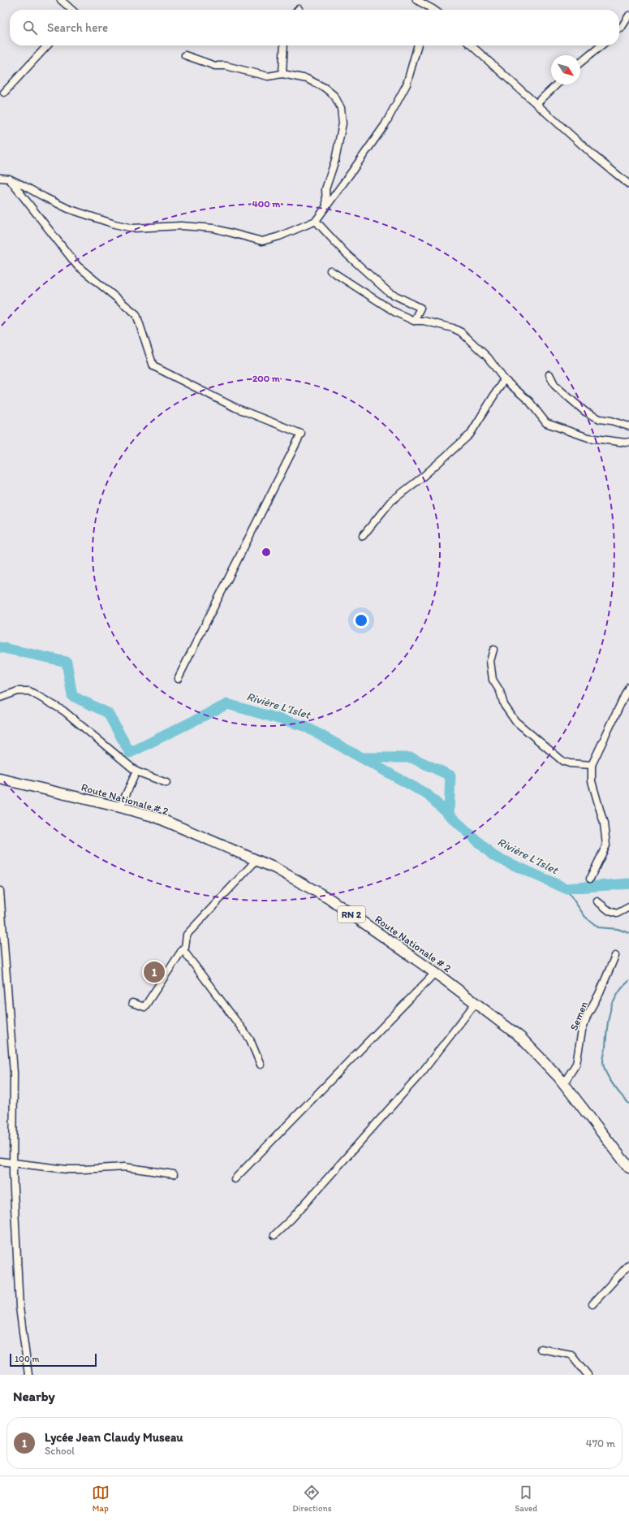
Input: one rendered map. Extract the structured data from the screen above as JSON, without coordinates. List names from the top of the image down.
{
  "streets": {
    "main road": ["Route Nationale # 2", "RN 2"],
    "street": ["Semen"]
  },
  "crossings": [
    ["Route Nationale # 2", "Semen"]
  ],
  "water": ["Rivière L'Islet"],
  "scale_bar": "100 m",
  "north": "bottom right",
  "page": {
    "search": "Search here",
    "pins": "1",
    "scale": "100 m",
    "heading": "Nearby",
    "list": [
      {
        "mark": "1",
        "name": "Lycée Jean Claudy Museau",
        "note": "School",
        "value": "470 m"
      }
    ],
    "nav": ["Map", "Directions", "Saved"]
  },
  "rings": ["400 m", "200 m"]
}
